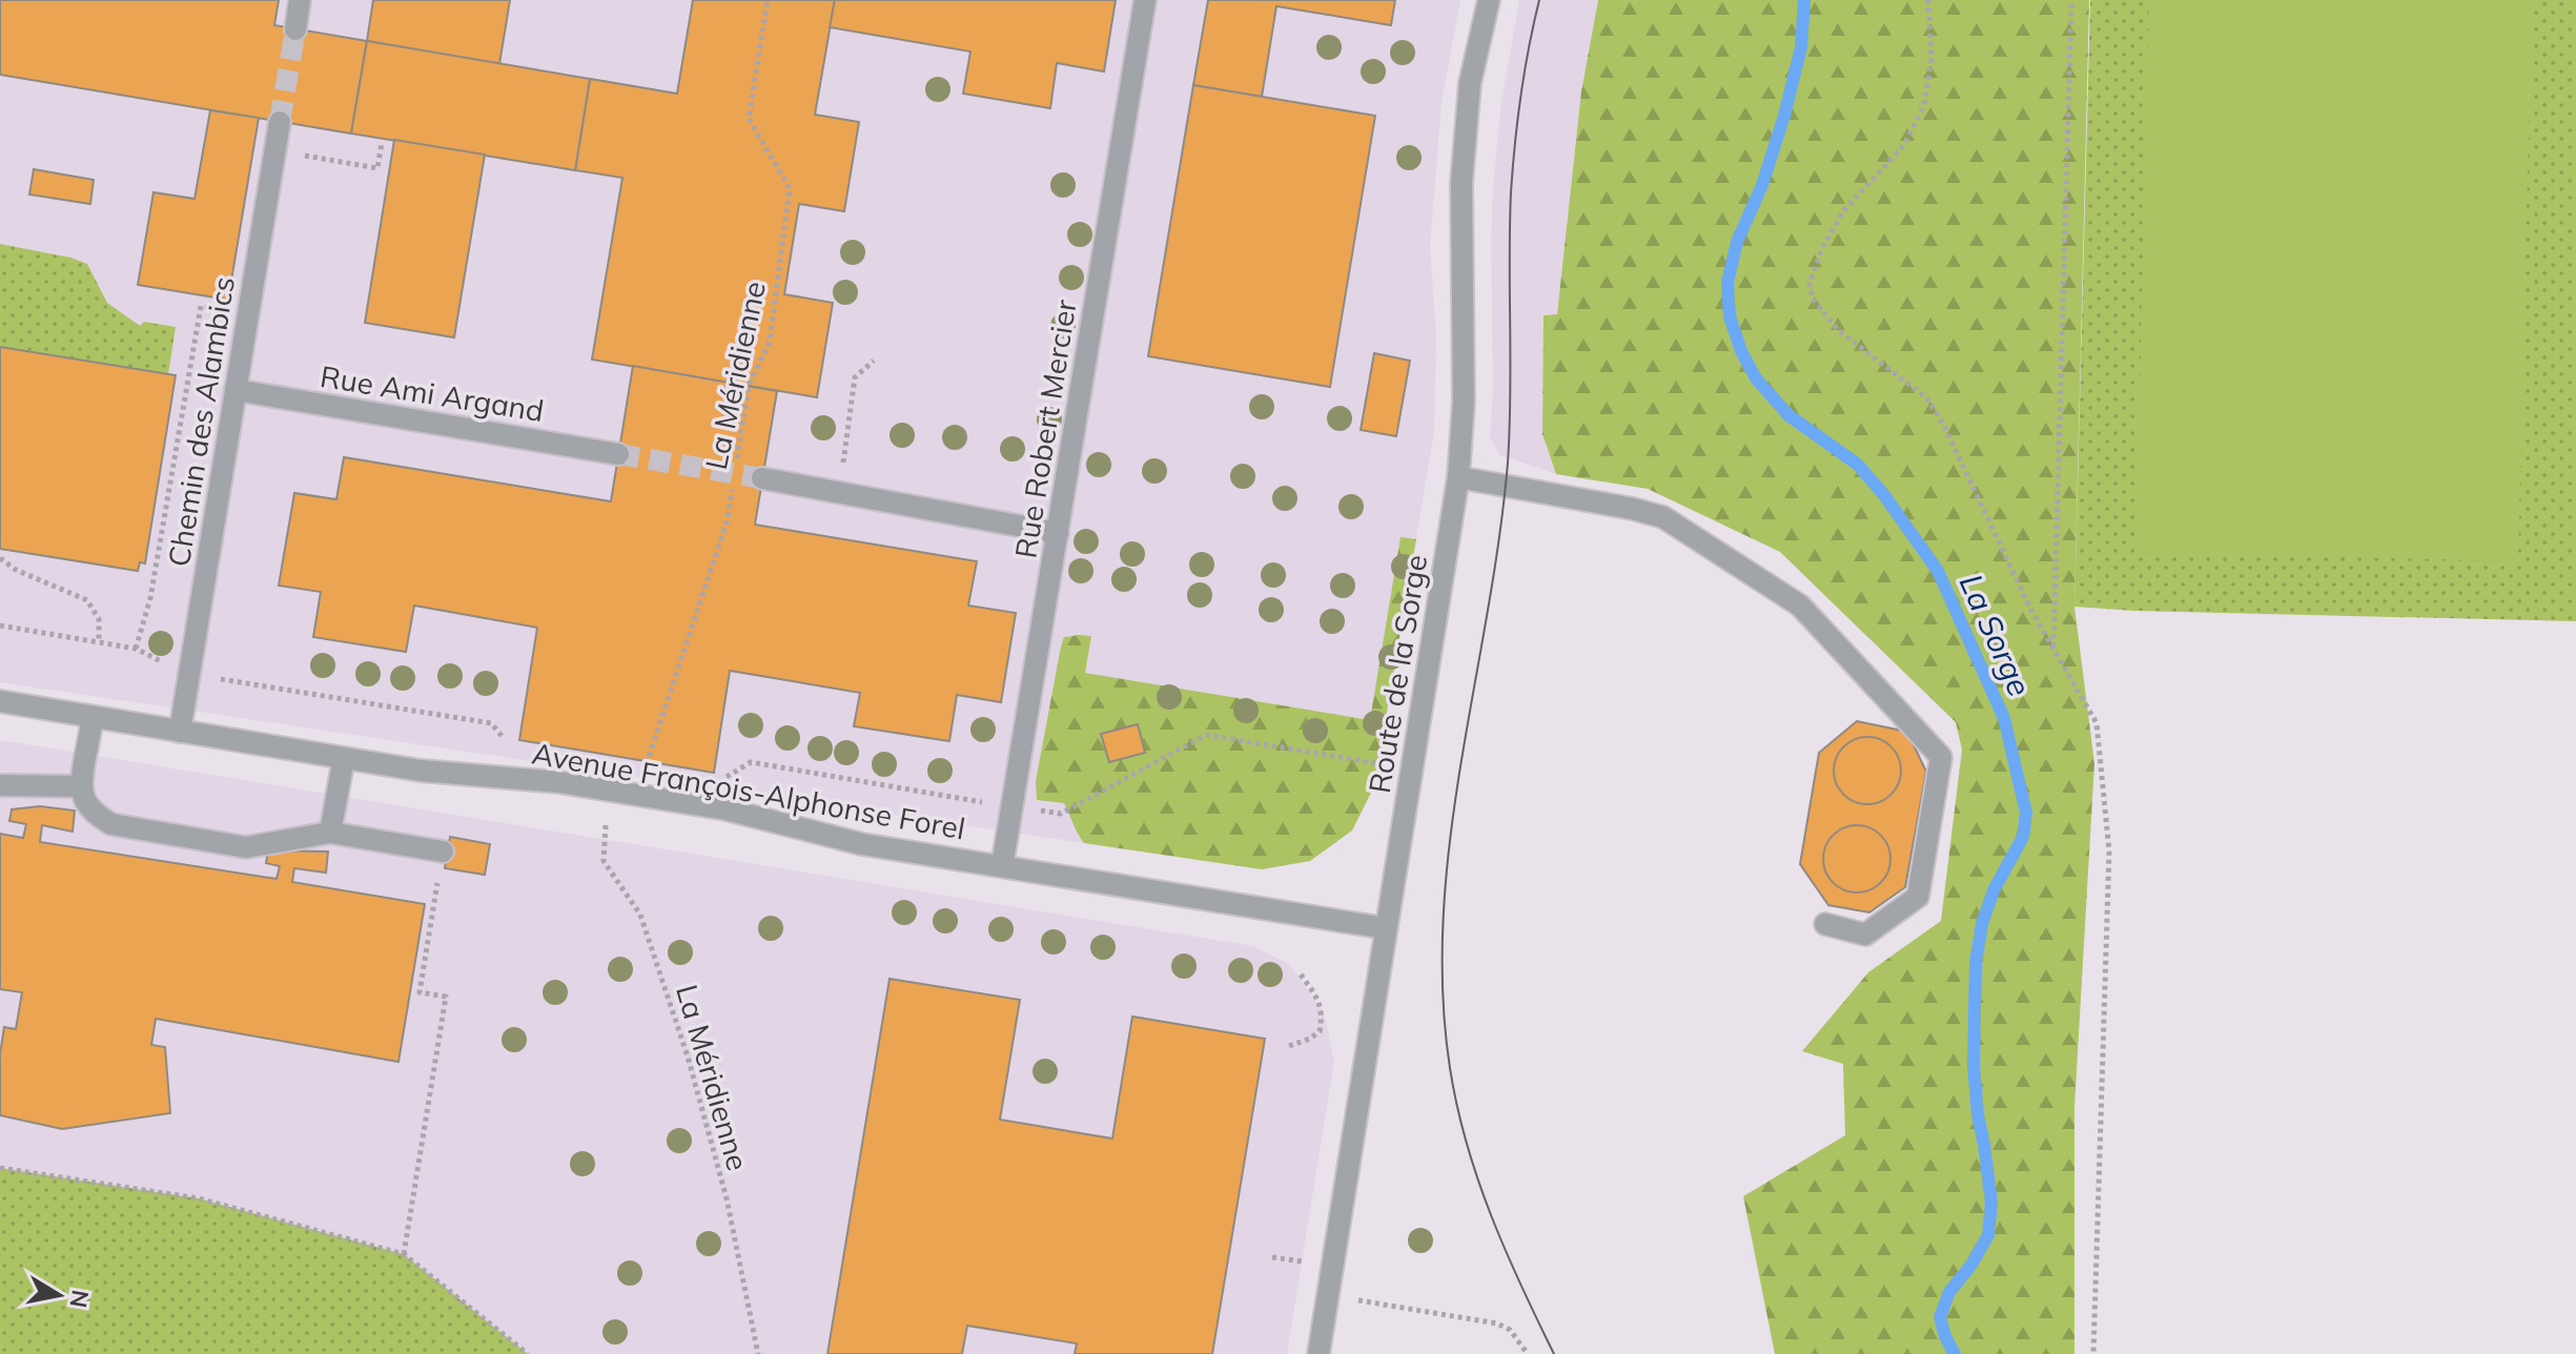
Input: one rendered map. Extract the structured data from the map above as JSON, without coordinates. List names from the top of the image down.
{
  "streets": {
    "street": [
      "Rue Ami Argand",
      "Chemin des Alambics",
      "Rue Robert Mercier",
      "Route de la Sorge",
      "Avenue François-Alphonse Forel"
    ],
    "path": ["La Méridienne"]
  },
  "crossings": [
    ["Rue Ami Argand", "Chemin des Alambics"],
    ["Chemin des Alambics", "Avenue François-Alphonse Forel"],
    ["Rue Robert Mercier", "Avenue François-Alphonse Forel"],
    ["Route de la Sorge", "Avenue François-Alphonse Forel"]
  ],
  "water": ["La Sorge"],
  "north": "right"
}
